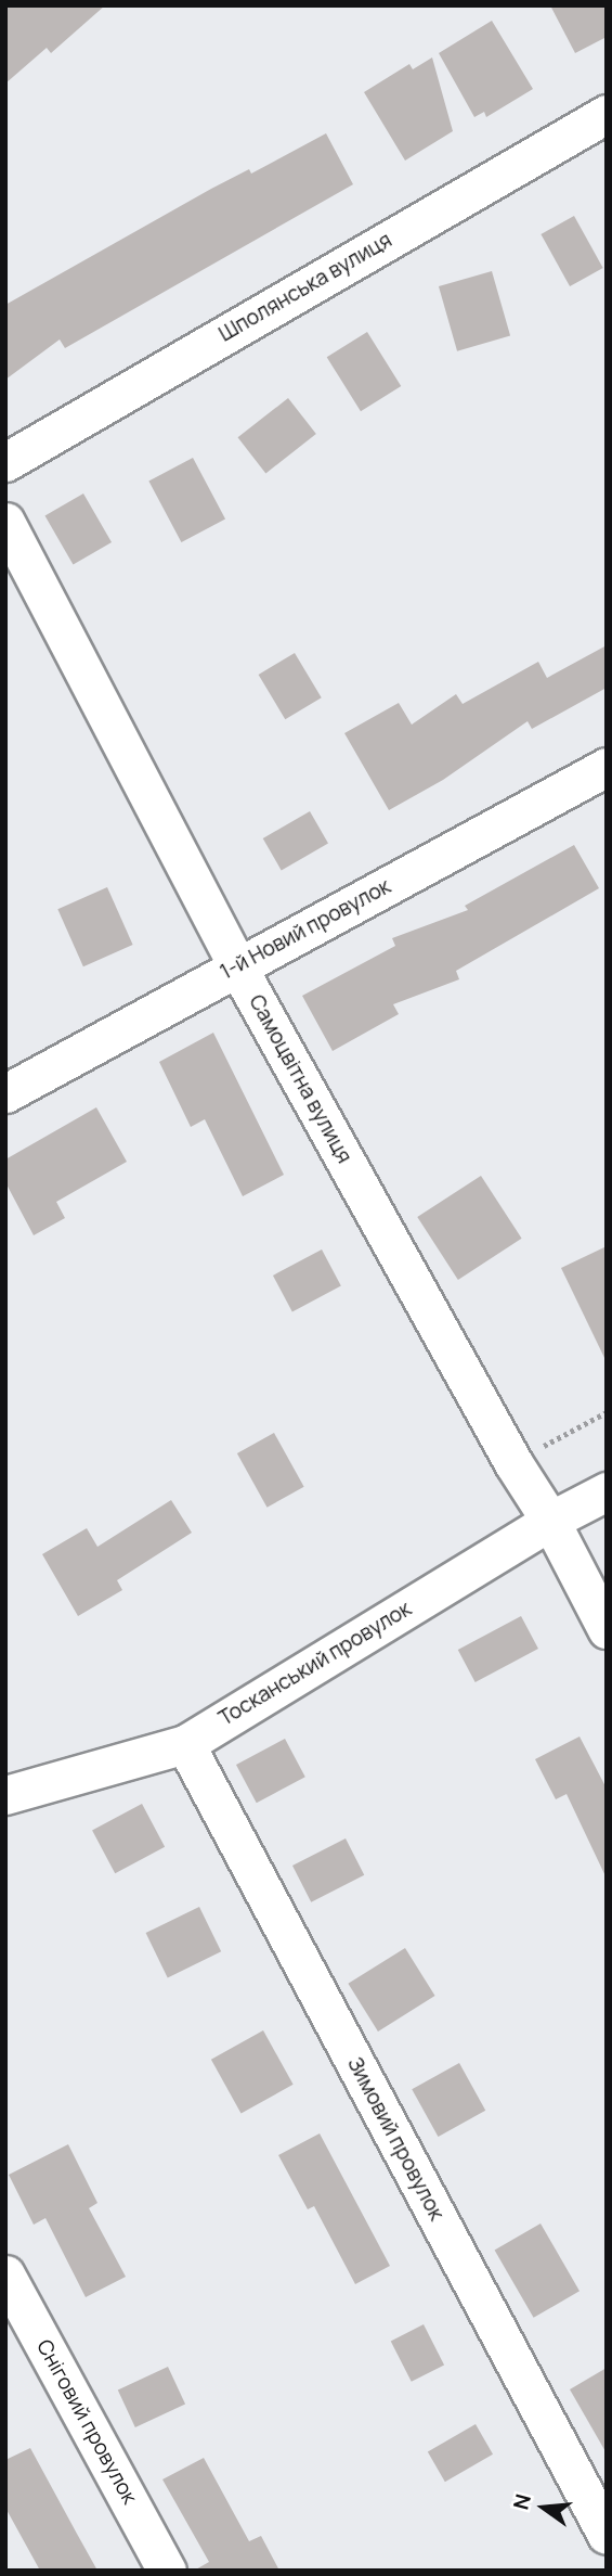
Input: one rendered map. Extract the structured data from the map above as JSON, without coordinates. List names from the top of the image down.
{
  "streets": {
    "street": [
      "Шполянська вулиця",
      "1-й Новий провулок",
      "Самоцвітна вулиця",
      "Тосканський провулок",
      "Зимовий провулок",
      "Сніговий провулок"
    ]
  },
  "crossings": [
    ["1-й Новий провулок", "Самоцвітна вулиця"],
    ["Самоцвітна вулиця", "Тосканський провулок"],
    ["Тосканський провулок", "Зимовий провулок"]
  ],
  "north": "left"
}
